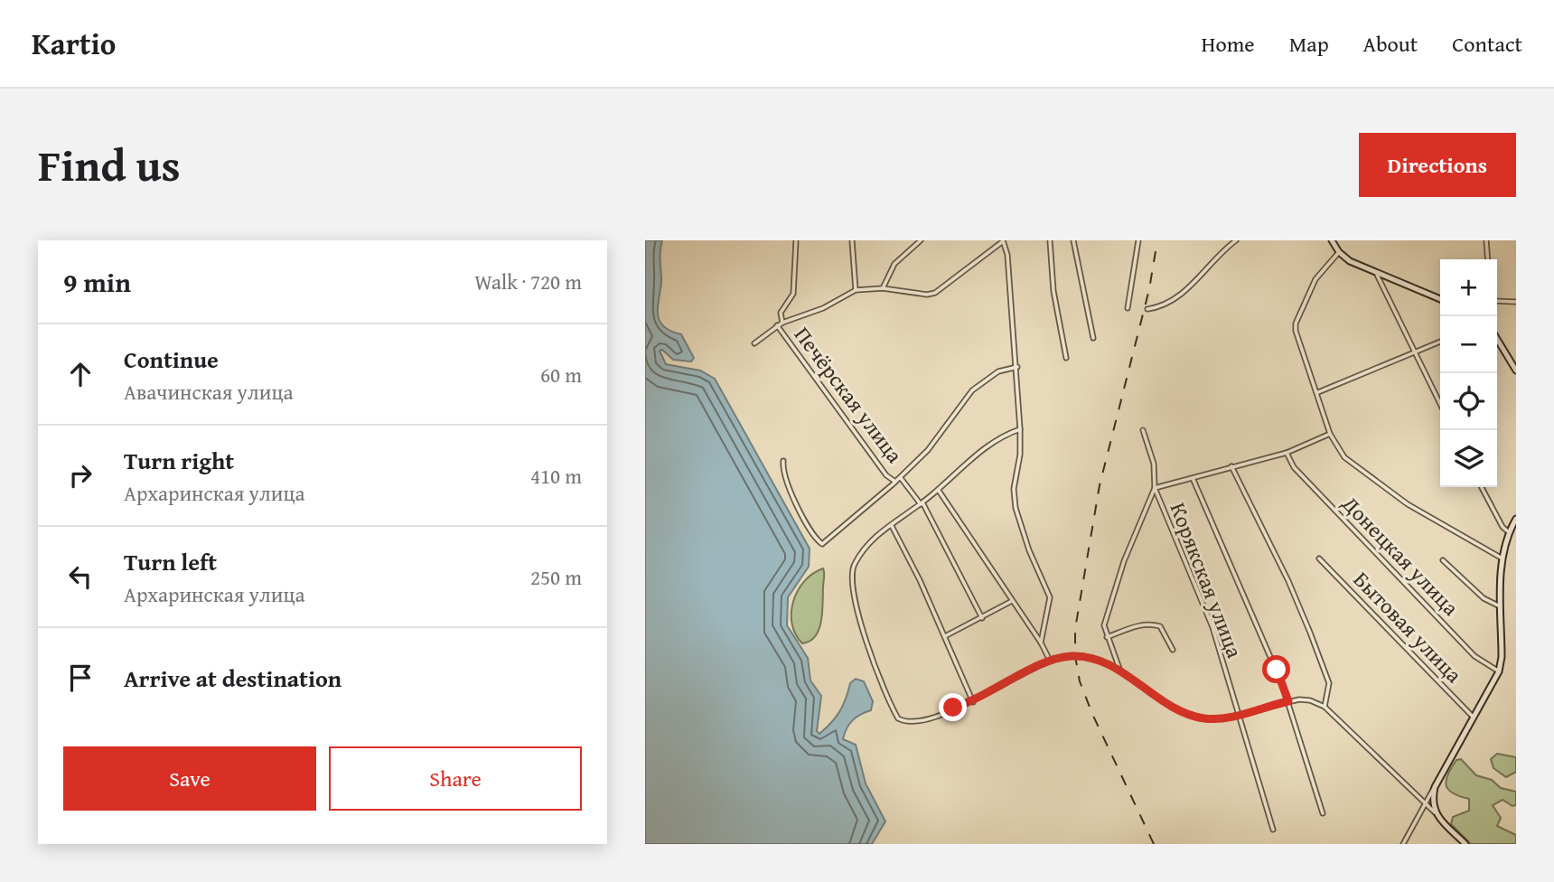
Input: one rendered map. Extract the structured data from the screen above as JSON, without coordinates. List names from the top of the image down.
{
  "streets": {
    "street": [
      "Печёрская улица",
      "Донецкая улица",
      "Корякская улица",
      "Бытовая улица"
    ]
  },
  "page": {
    "header": "Kartio",
    "nav": [
      "Home",
      "Map",
      "About",
      "Contact"
    ],
    "title": "Find us",
    "buttons": [
      "Directions",
      ["Save", "Share"]
    ],
    "heading": ["9 min", "Walk · 720 m"],
    "map_buttons": ["+", "−"],
    "list": [
      ["Continue", "Авачинская улица", "60 m"],
      ["Turn right", "Архаринская улица", "410 m"],
      ["Turn left", "Архаринская улица", "250 m"],
      "Arrive at destination"
    ]
  }
}
